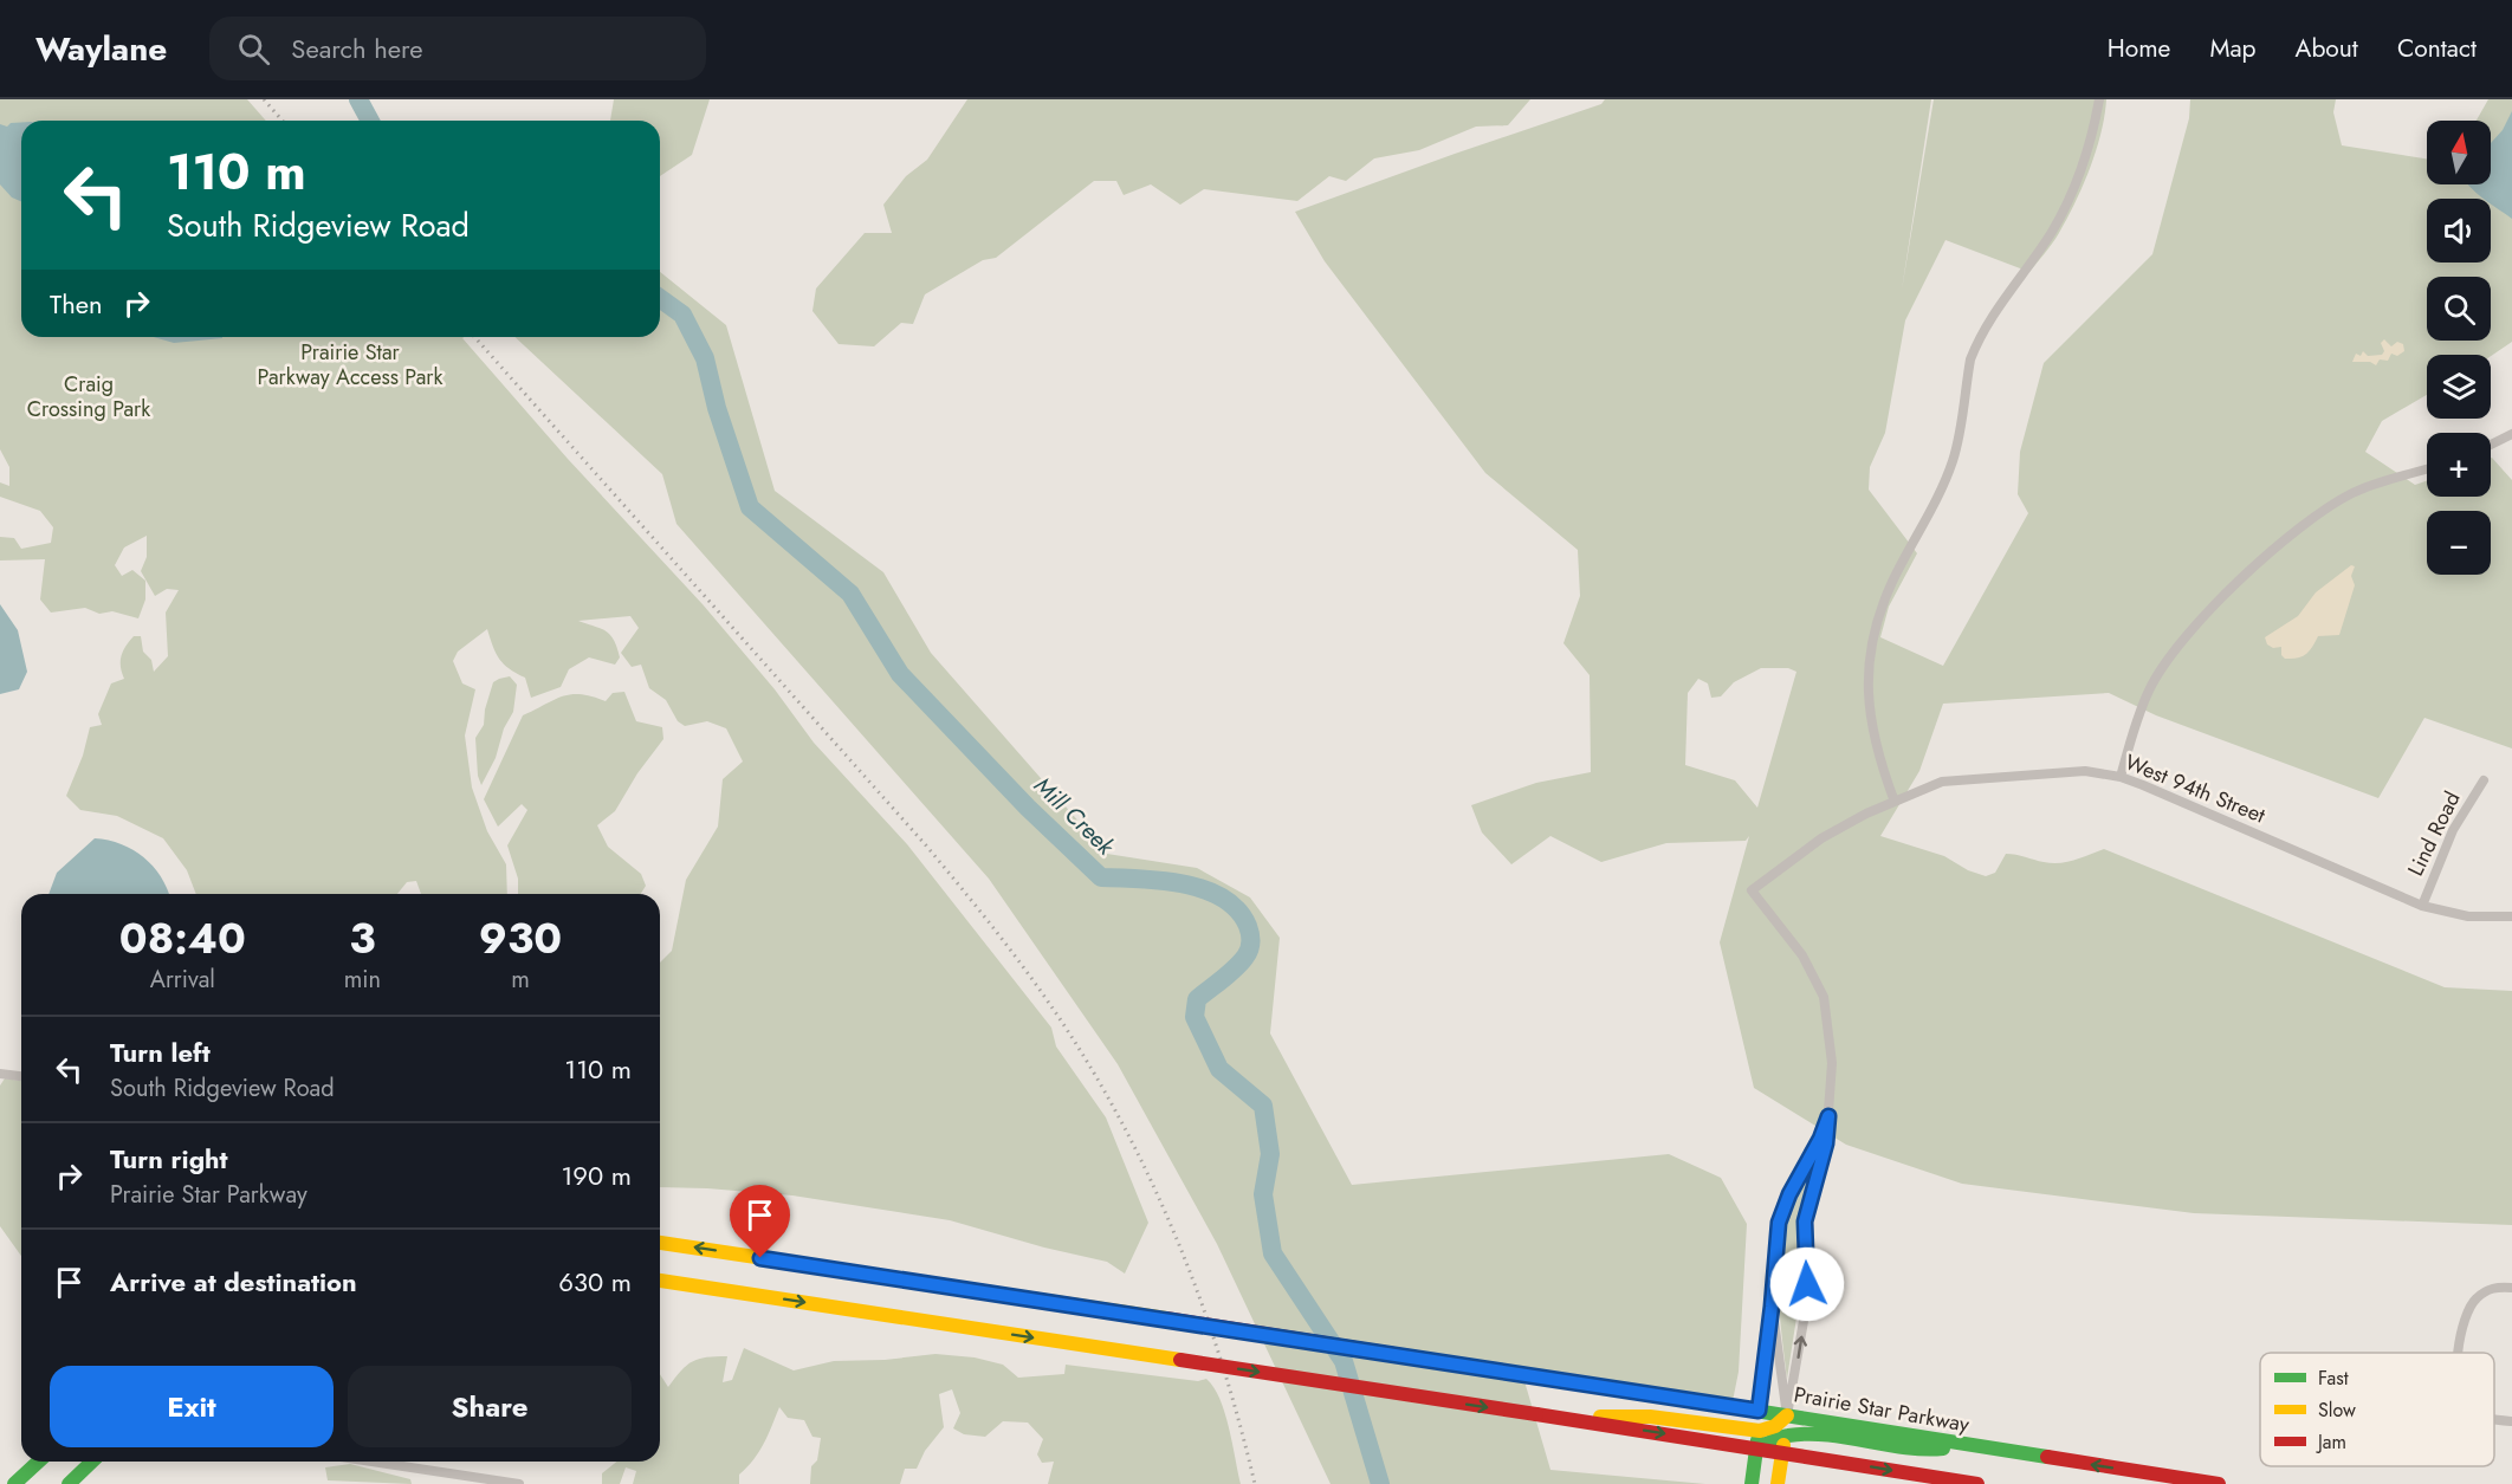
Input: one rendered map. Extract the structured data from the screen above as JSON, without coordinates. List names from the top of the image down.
{
  "streets": {
    "main road": ["Prairie Star Parkway"],
    "street": ["West 94th Street", "Lind Road"]
  },
  "crossings": [
    ["West 94th Street", "Lind Road"]
  ],
  "water": ["Mill Creek"],
  "parks": ["Prairie Star Parkway Access Park", "Craig Crossing Park"],
  "legend": ["Fast", "Slow", "Jam"],
  "north": "top",
  "page": {
    "header": "Waylane",
    "search": "Search here",
    "nav": [
      "Home",
      "Map",
      "About",
      "Contact"
    ],
    "map_buttons": ["+", "−"],
    "turn": ["110 m", "South Ridgeview Road"],
    "then": "Then",
    "eta": [
      "08:40",
      "Arrival",
      "3",
      "min",
      "930",
      "m"
    ],
    "list": [
      {
        "name": "Turn left",
        "note": "South Ridgeview Road",
        "value": "110 m"
      },
      {
        "name": "Turn right",
        "note": "Prairie Star Parkway",
        "value": "190 m"
      },
      {
        "name": "Arrive at destination",
        "value": "630 m"
      }
    ],
    "buttons": ["Exit", "Share"]
  }
}
